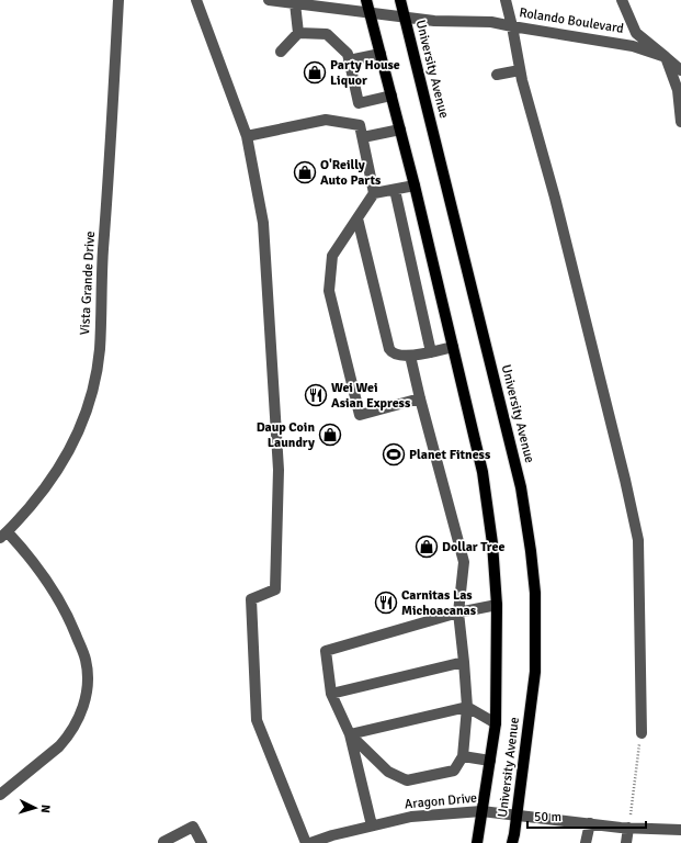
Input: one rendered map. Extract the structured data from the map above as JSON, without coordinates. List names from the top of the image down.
{
  "streets": {
    "main road": ["University Avenue"],
    "street": ["Rolando Boulevard", "Vista Grande Drive", "Aragon Drive"]
  },
  "crossings": [
    ["Rolando Boulevard", "University Avenue"],
    ["University Avenue", "Aragon Drive"]
  ],
  "places": {
    "shop": [
      "Party House Liquor",
      "O'Reilly Auto Parts",
      "Daup Coin Laundry",
      "Dollar Tree"
    ],
    "restaurant": ["Wei Wei Asian Express", "Carnitas Las Michoacanas"],
    "sports": ["Planet Fitness"]
  },
  "scale_bar": "50 m",
  "north": "right"
}
